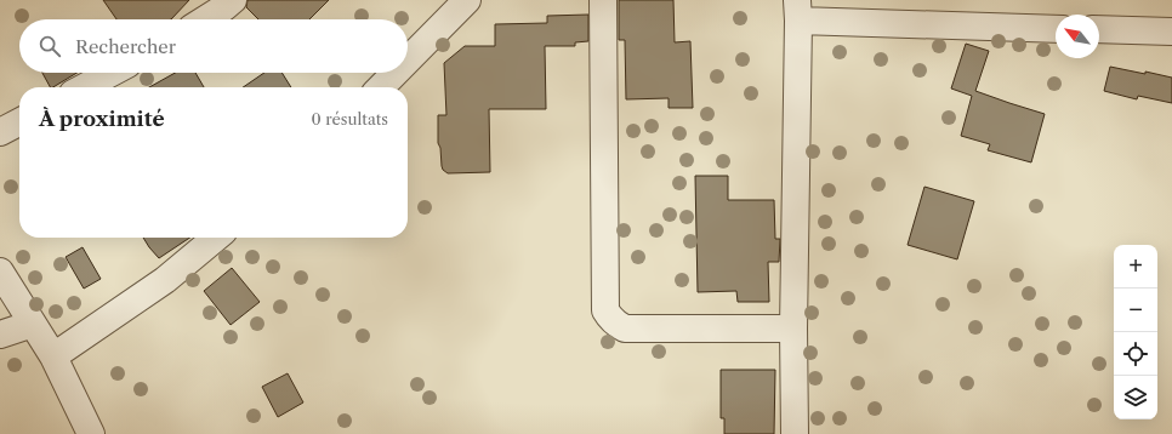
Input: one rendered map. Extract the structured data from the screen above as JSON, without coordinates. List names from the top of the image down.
{
  "north": "top left",
  "page": {
    "search": "Rechercher",
    "heading": ["À proximité", "0 résultats"],
    "map_buttons": ["+", "−"]
  }
}
